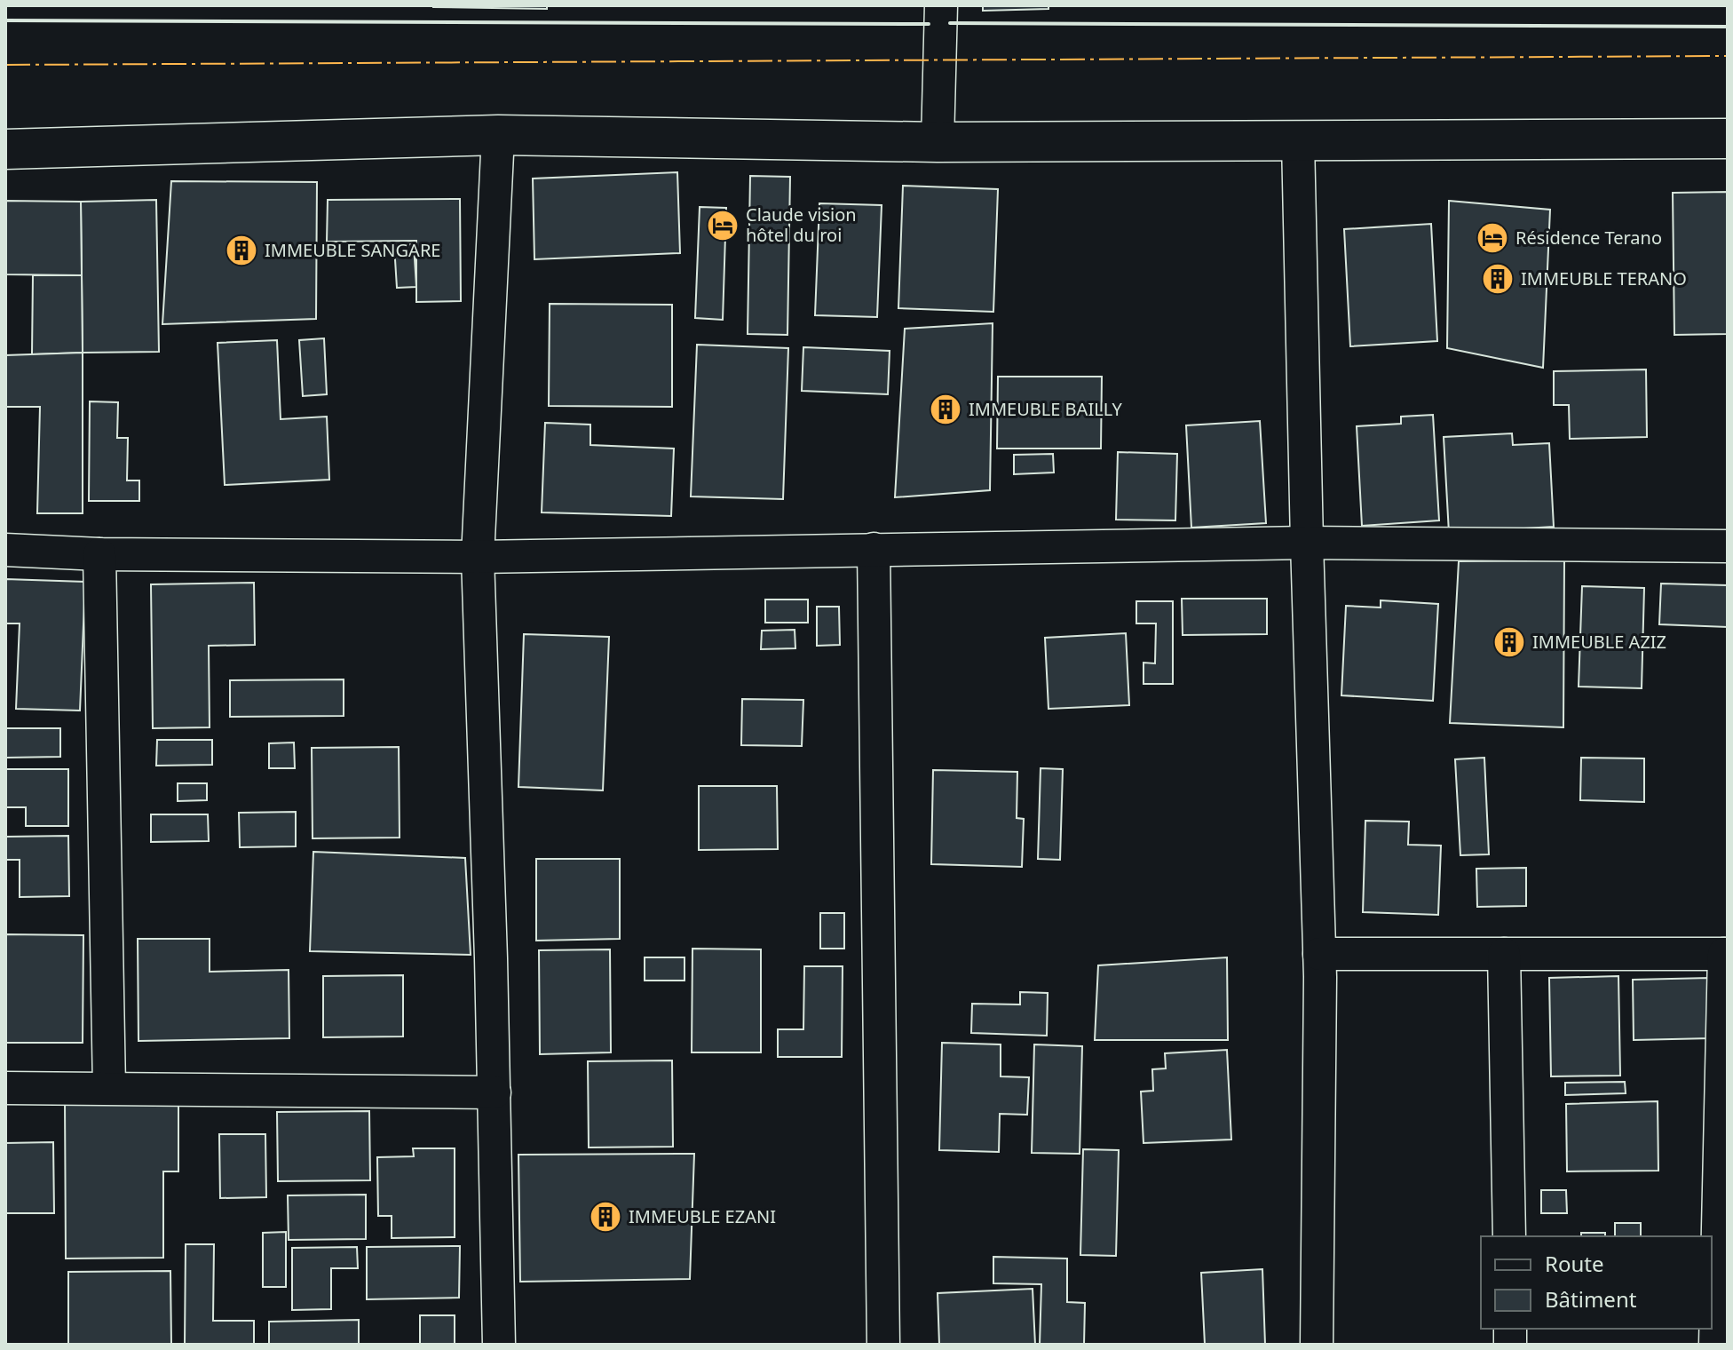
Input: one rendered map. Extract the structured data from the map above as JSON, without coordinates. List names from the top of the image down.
{
  "places": {
    "hotel": ["Claude vision hôtel du roi", "Résidence Terano"],
    "building": [
      "IMMEUBLE SANGARE",
      "IMMEUBLE TERANO",
      "IMMEUBLE BAILLY",
      "IMMEUBLE AZIZ",
      "IMMEUBLE EZANI"
    ]
  },
  "legend": ["Route", "Bâtiment"]
}
